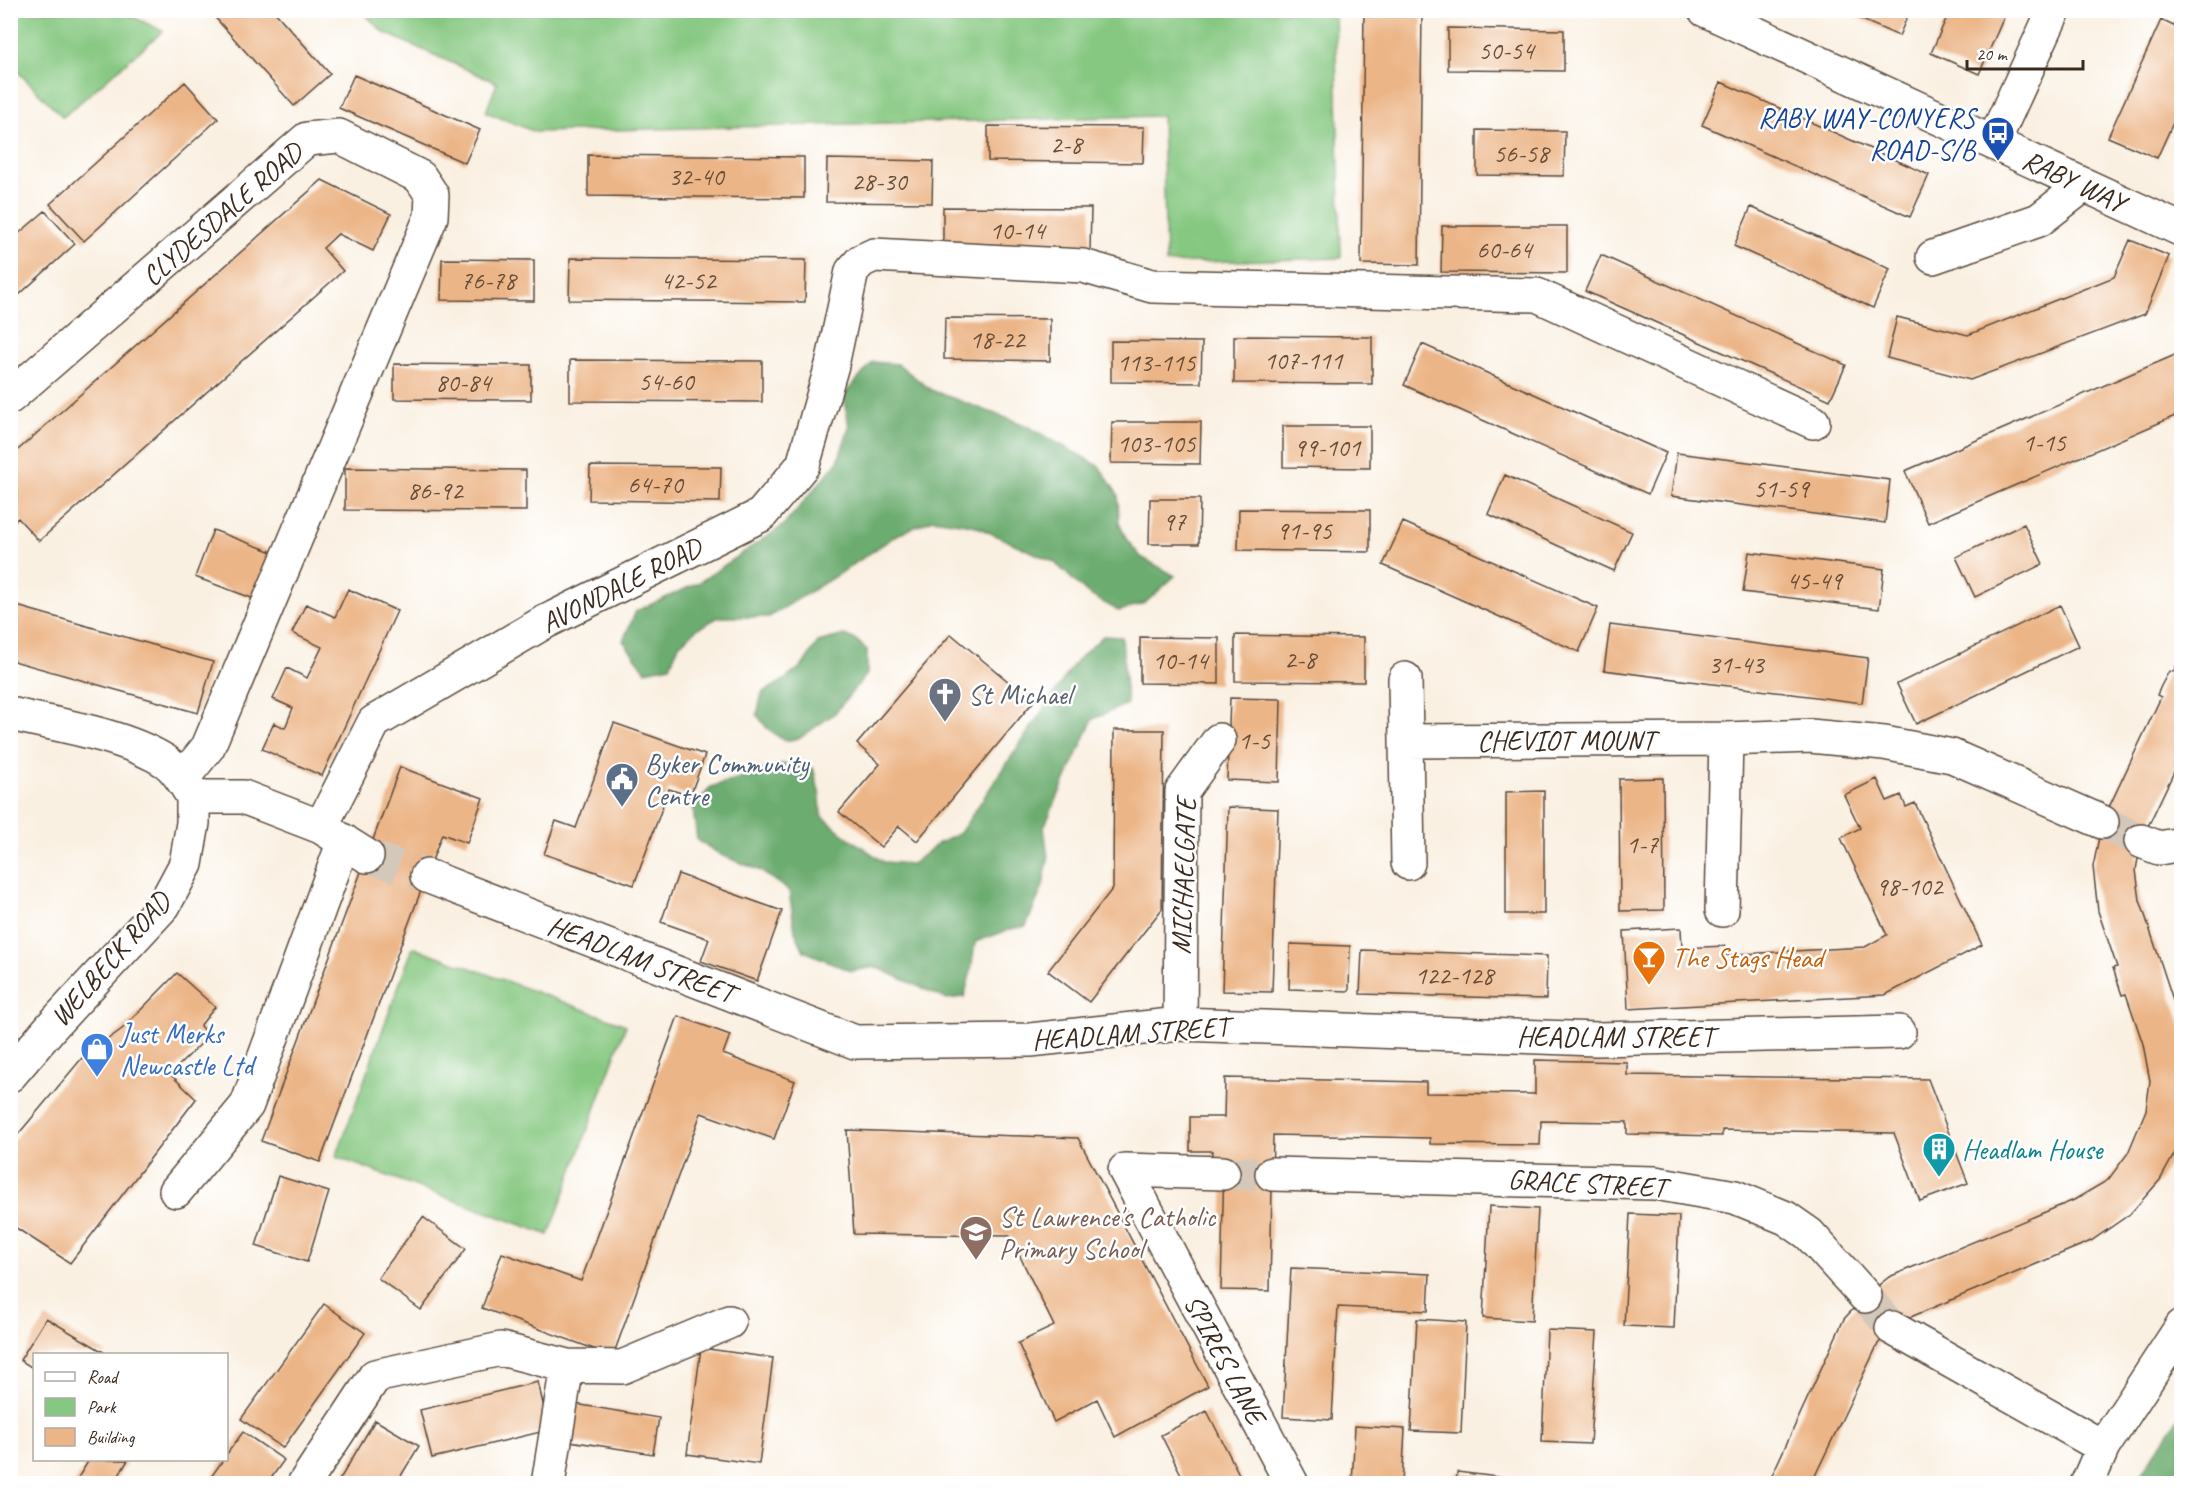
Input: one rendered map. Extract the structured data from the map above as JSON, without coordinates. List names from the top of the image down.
{
  "streets": {
    "street": [
      "RABY WAY",
      "CLYDESDALE ROAD",
      "AVONDALE ROAD",
      "CHEVIOT MOUNT",
      "MICHAELGATE",
      "WELBECK ROAD",
      "HEADLAM STREET",
      "GRACE STREET",
      "SPIRES LANE"
    ]
  },
  "crossings": [
    ["CLYDESDALE ROAD", "WELBECK ROAD"],
    ["MICHAELGATE", "HEADLAM STREET"]
  ],
  "places": {
    "bus stop": ["RABY WAY-CONYERS ROAD-S/B"],
    "church": ["St Michael"],
    "public building": ["Byker Community Centre"],
    "bar": ["The Stags Head"],
    "shop": ["Just Merks Newcastle Ltd"],
    "building": ["Headlam House"],
    "school or university": ["St Lawrence's Catholic Primary School"]
  },
  "house_numbers": [
    "50-54",
    "2-8",
    "56-58",
    "32-40",
    "28-30",
    "10-14",
    "60-64",
    "76-78",
    "42-52",
    "18-22",
    "107-111",
    "113-115",
    "54-60",
    "80-84",
    "1-15",
    "103-105",
    "99-101",
    "64-70",
    "51-59",
    "86-92",
    "97",
    "91-95",
    "45-49",
    "2-8",
    "10-14",
    "31-43",
    "1-5",
    "1-7",
    "98-102",
    "122-128"
  ],
  "legend": ["Road", "Park", "Building"],
  "scale_bar": "20 m"
}
